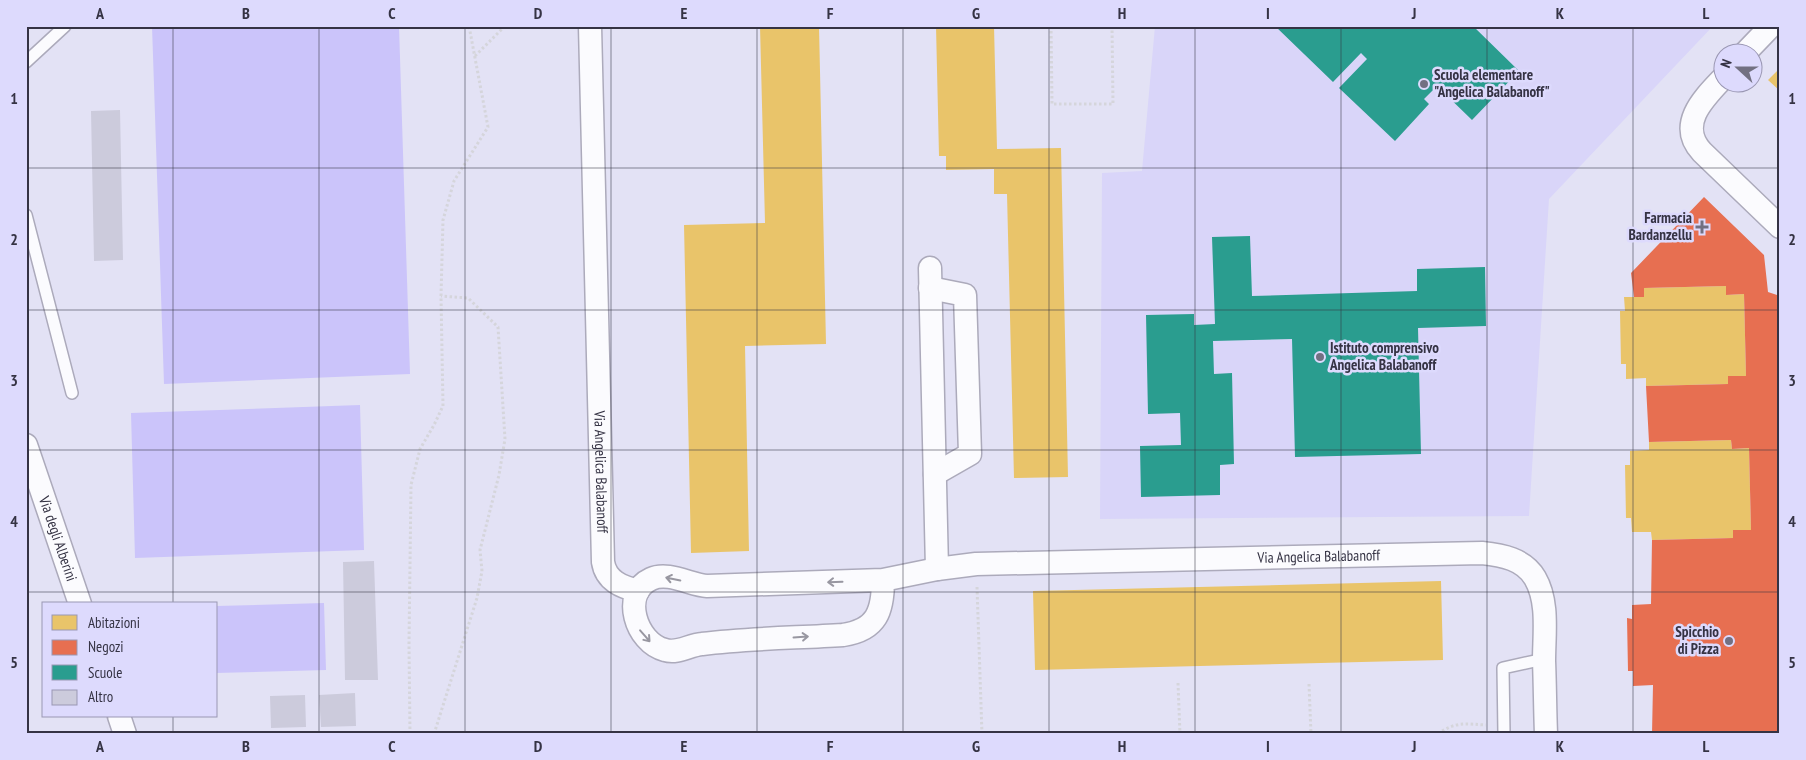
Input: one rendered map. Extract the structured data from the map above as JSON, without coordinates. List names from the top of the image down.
{
  "streets": {
    "street": ["Via Angelica Balabanoff", "Via degli Alberini"]
  },
  "places": {
    "other": ["Scuola elementare \"Angelica Balabanoff\"", "Istituto comprensivo Angelica Balabanoff", "Spicchio di Pizza"],
    "health": ["Farmacia Bardanzellu"]
  },
  "legend": [
    "Abitazioni",
    "Negozi",
    "Scuole",
    "Altro"
  ],
  "north": "left",
  "grid": {
    "columns": [
      "A",
      "B",
      "C",
      "D",
      "E",
      "F",
      "G",
      "H",
      "I",
      "J",
      "K",
      "L"
    ],
    "rows": [
      "1",
      "2",
      "3",
      "4",
      "5"
    ]
  }
}
